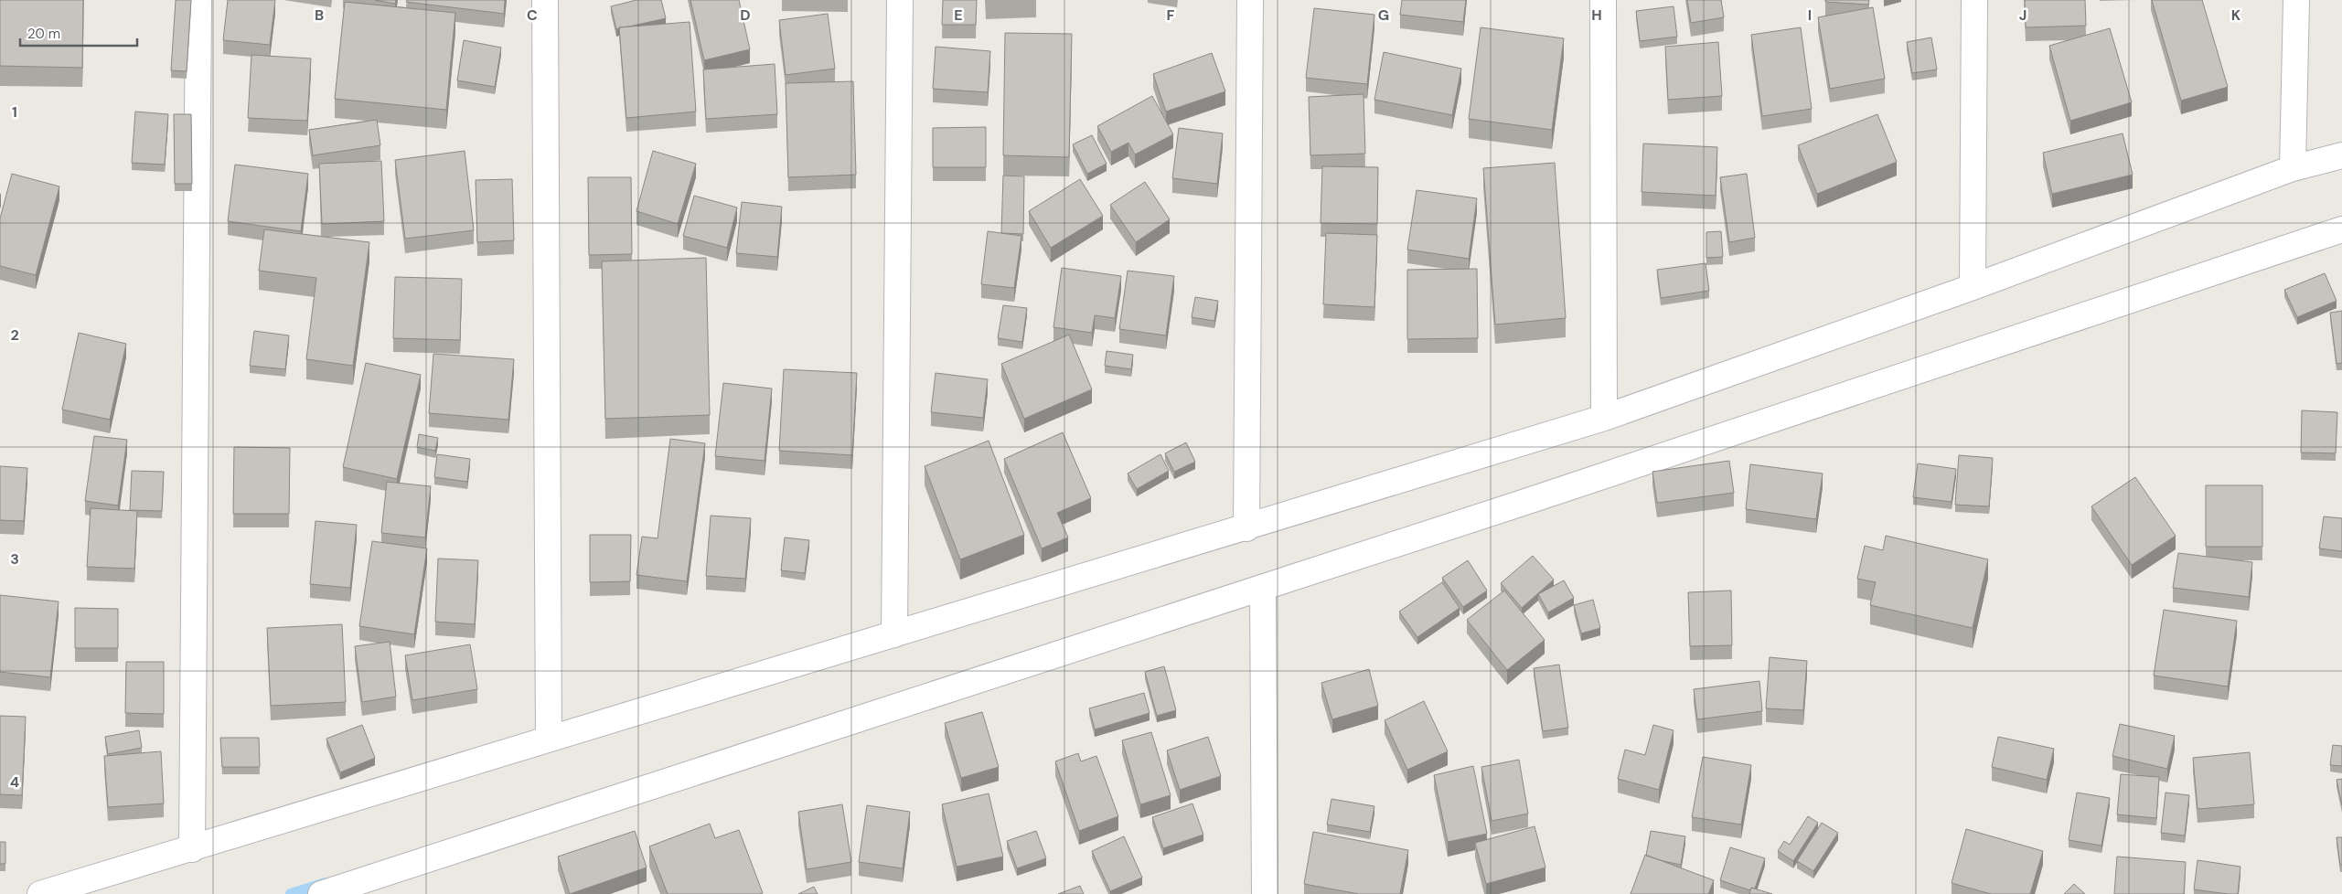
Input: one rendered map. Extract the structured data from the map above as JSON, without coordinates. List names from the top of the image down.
{
  "scale_bar": "20 m",
  "grid": {
    "columns": [
      "B",
      "C",
      "D",
      "E",
      "F",
      "G",
      "H",
      "I",
      "J",
      "K"
    ],
    "rows": [
      "1",
      "2",
      "3",
      "4"
    ]
  }
}
